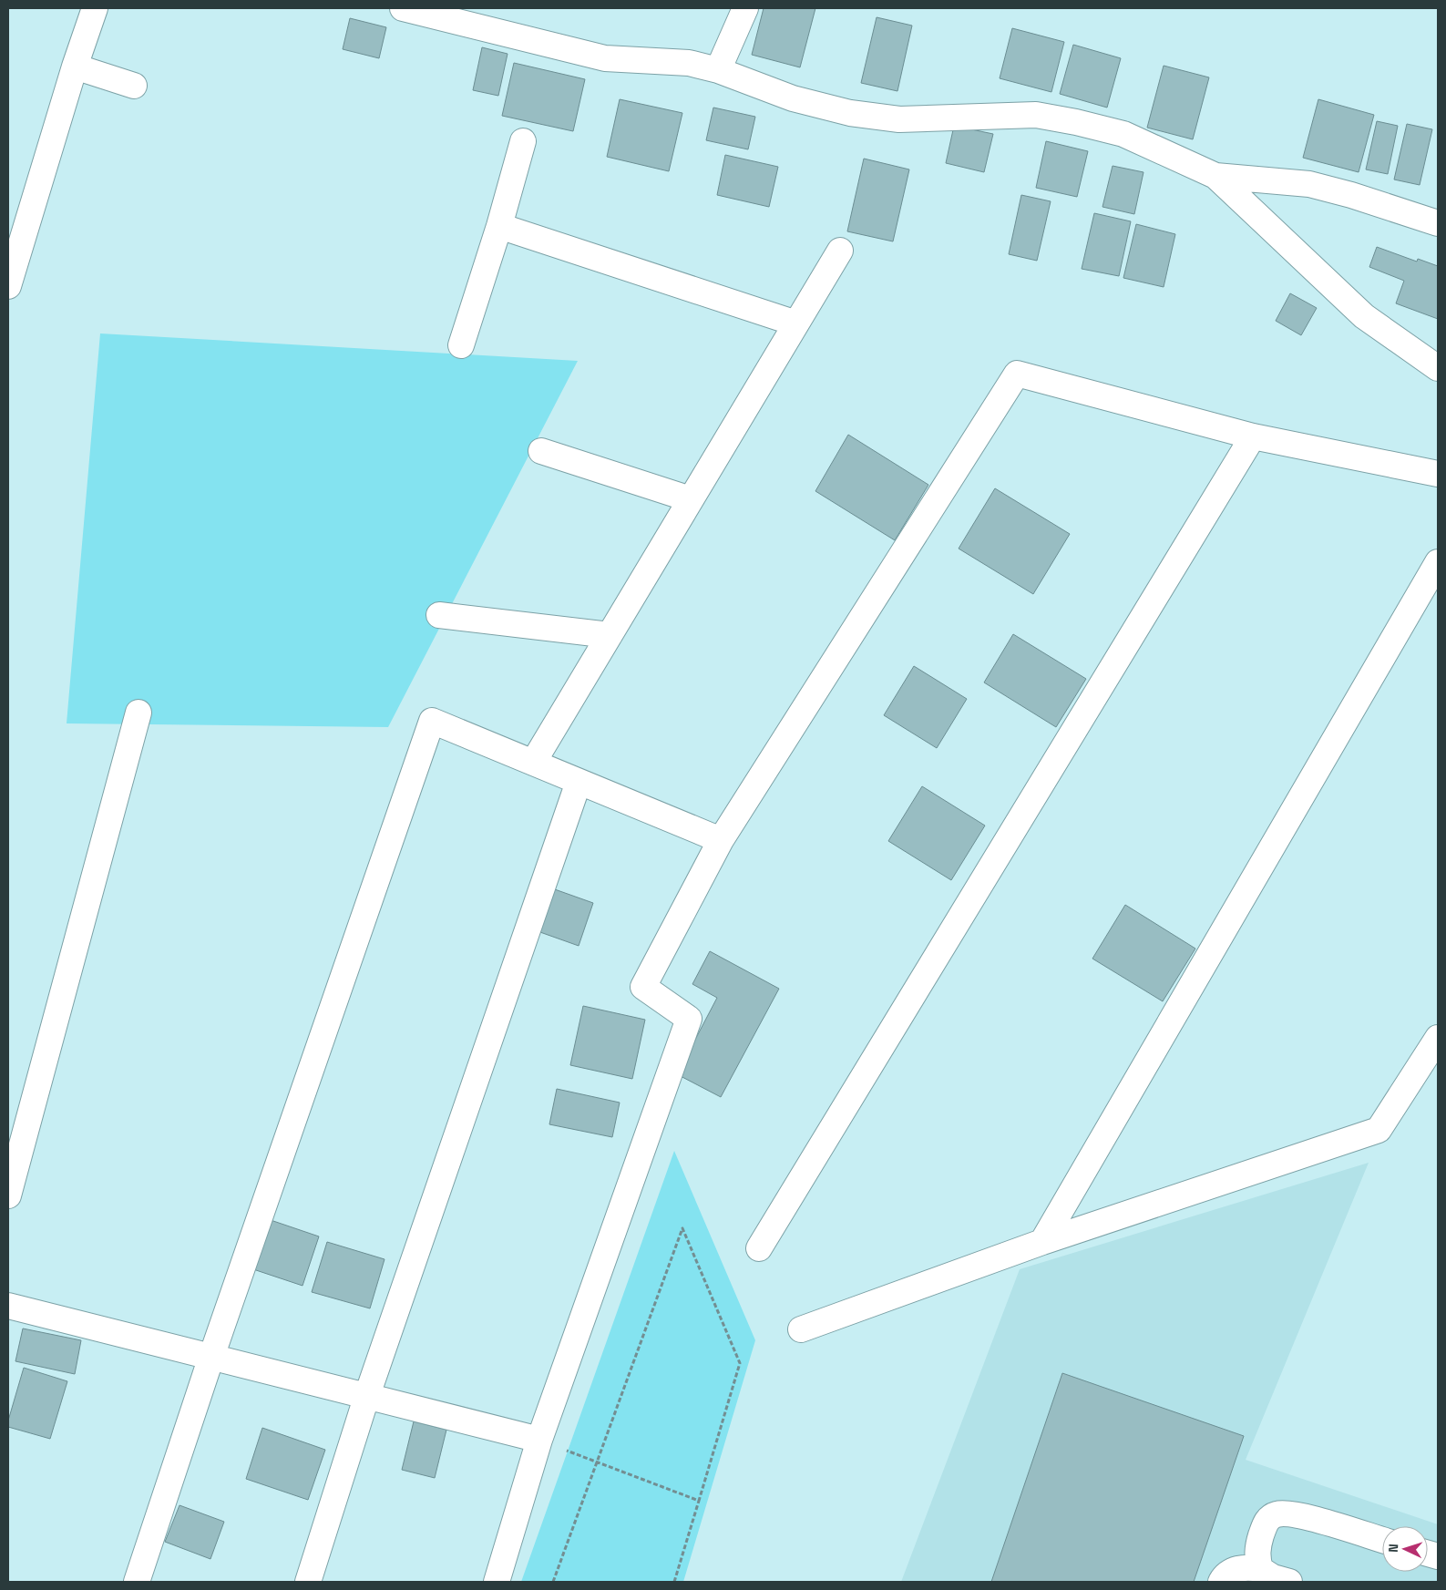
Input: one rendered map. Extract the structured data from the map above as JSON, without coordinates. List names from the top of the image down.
{
  "north": "left"
}
